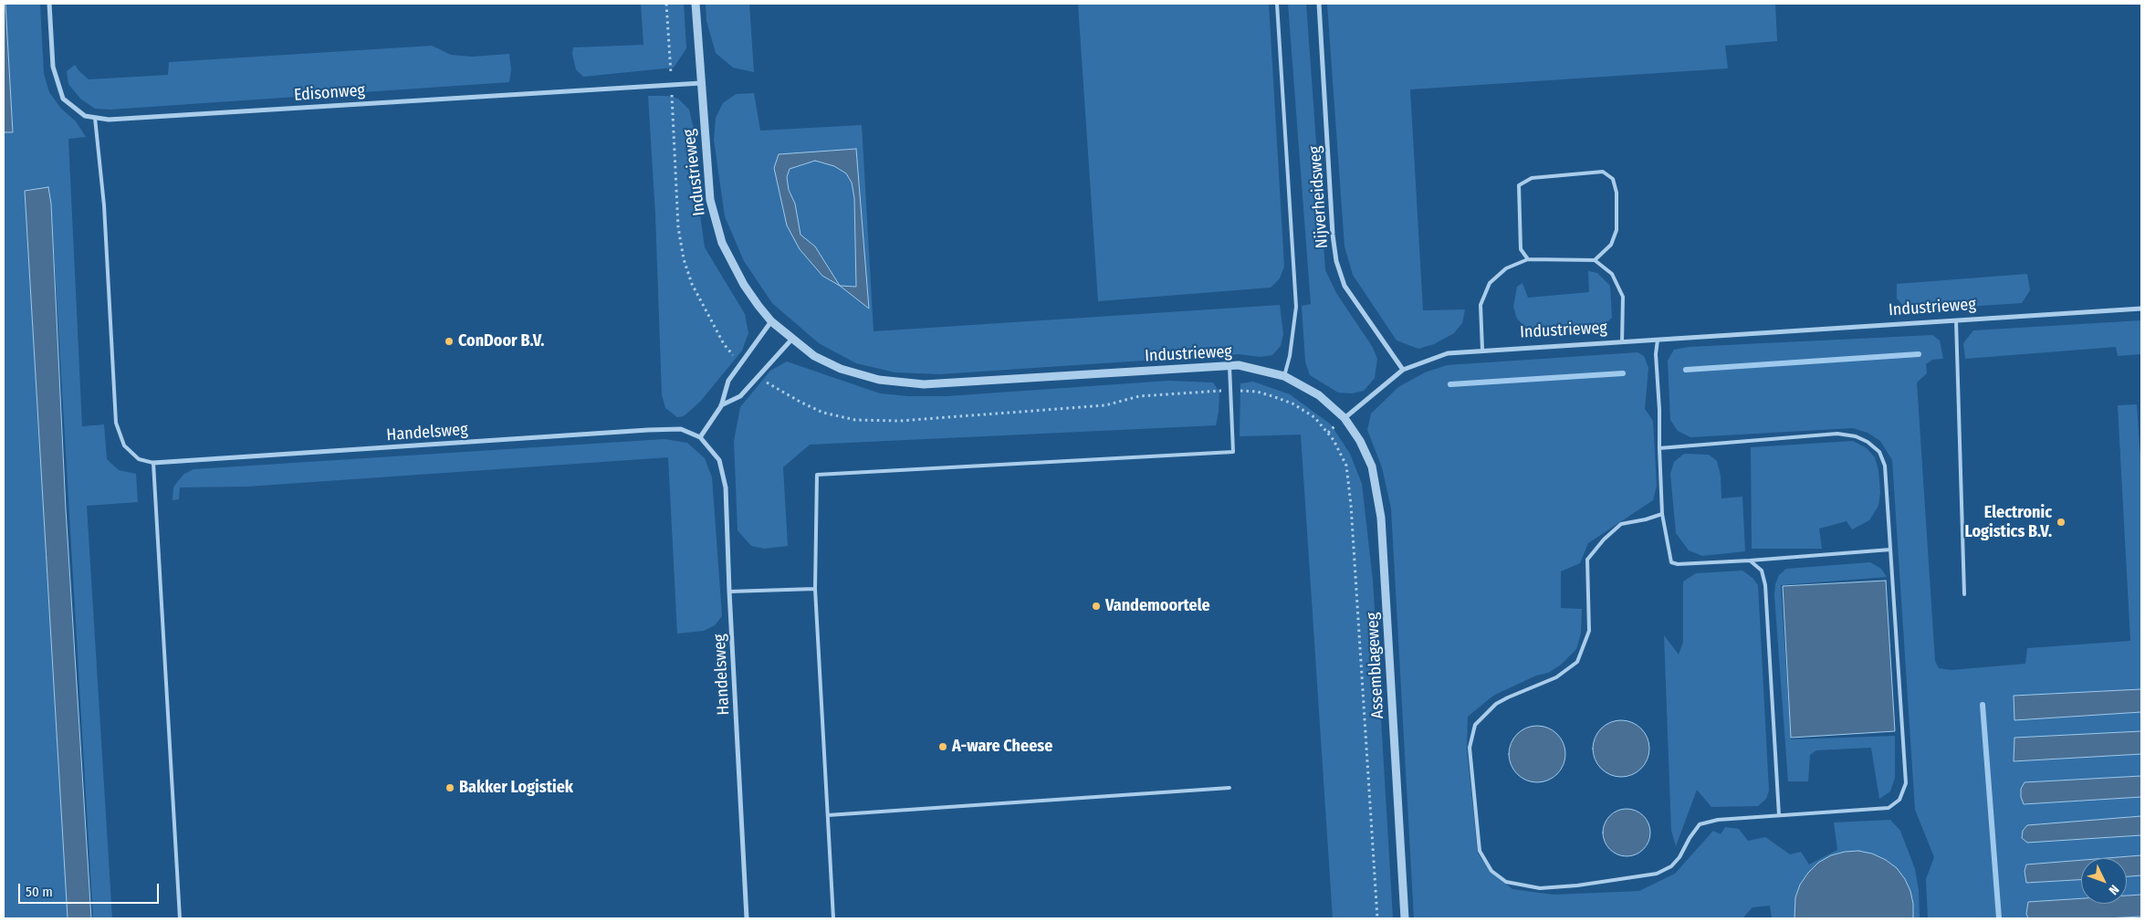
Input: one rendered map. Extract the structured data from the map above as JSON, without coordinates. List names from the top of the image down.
{
  "streets": {
    "street": [
      "Edisonweg",
      "Industrieweg",
      "Nijverheidsweg",
      "Handelsweg",
      "Assemblageweg"
    ]
  },
  "crossings": [
    ["Edisonweg", "Industrieweg"],
    ["Industrieweg", "Nijverheidsweg"],
    ["Industrieweg", "Assemblageweg"]
  ],
  "places": [
    "ConDoor B.V.",
    "Electronic Logistics B.V.",
    "Vandemoortele",
    "A-ware Cheese",
    "Bakker Logistiek"
  ],
  "scale_bar": "50 m",
  "north": "bottom right"
}
